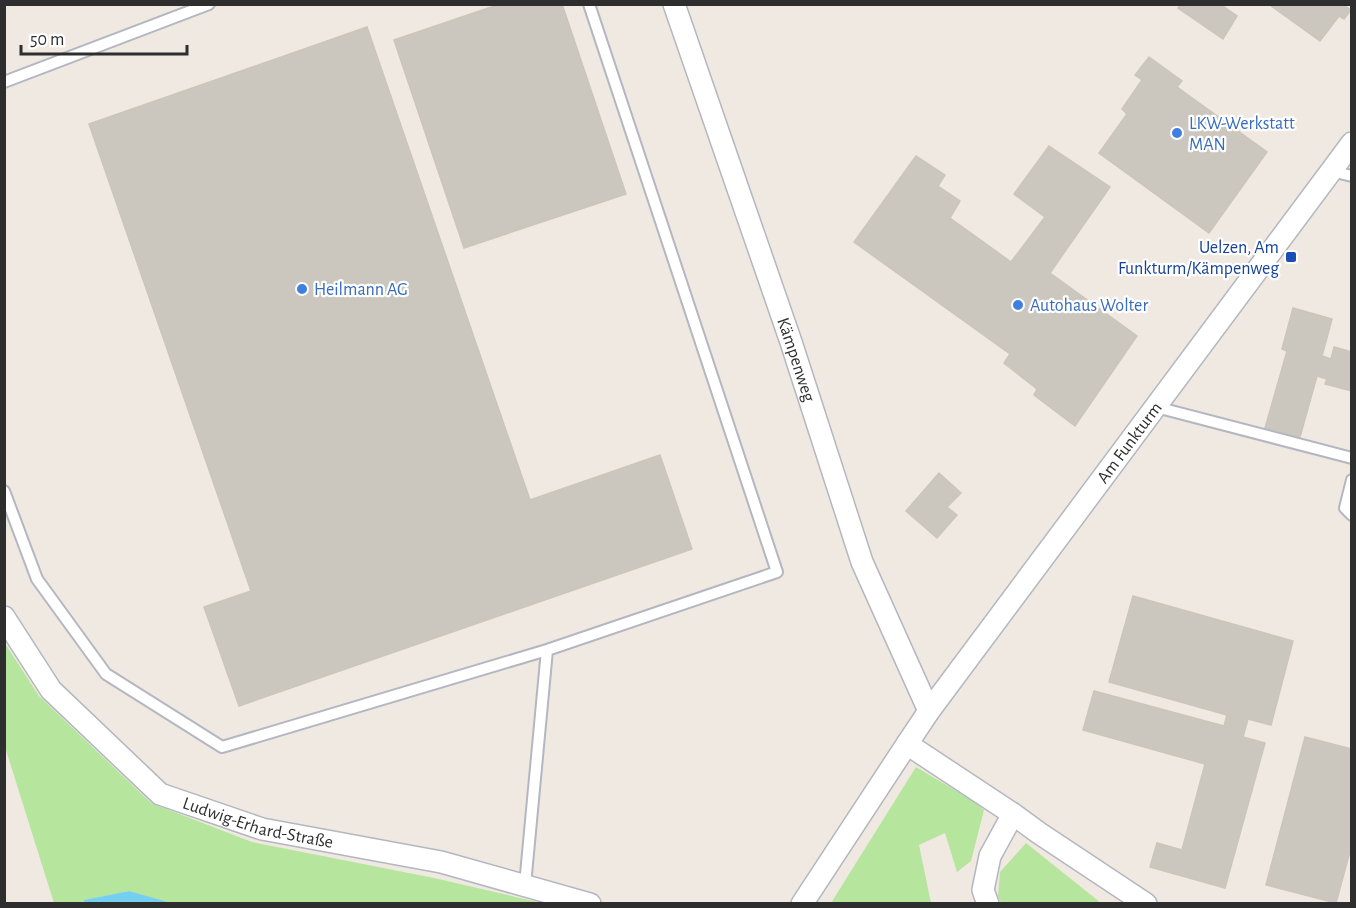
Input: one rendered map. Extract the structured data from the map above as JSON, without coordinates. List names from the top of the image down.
{
  "streets": {
    "street": ["Kämpenweg", "Am Funkturm", "Ludwig-Erhard-Straße"]
  },
  "crossings": [
    ["Kämpenweg", "Am Funkturm"]
  ],
  "places": {
    "other": ["LKW-Werkstatt MAN", "Heilmann AG", "Autohaus Wolter"],
    "transit": ["Uelzen, Am Funkturm/Kämpenweg"]
  },
  "scale_bar": "50 m"
}
